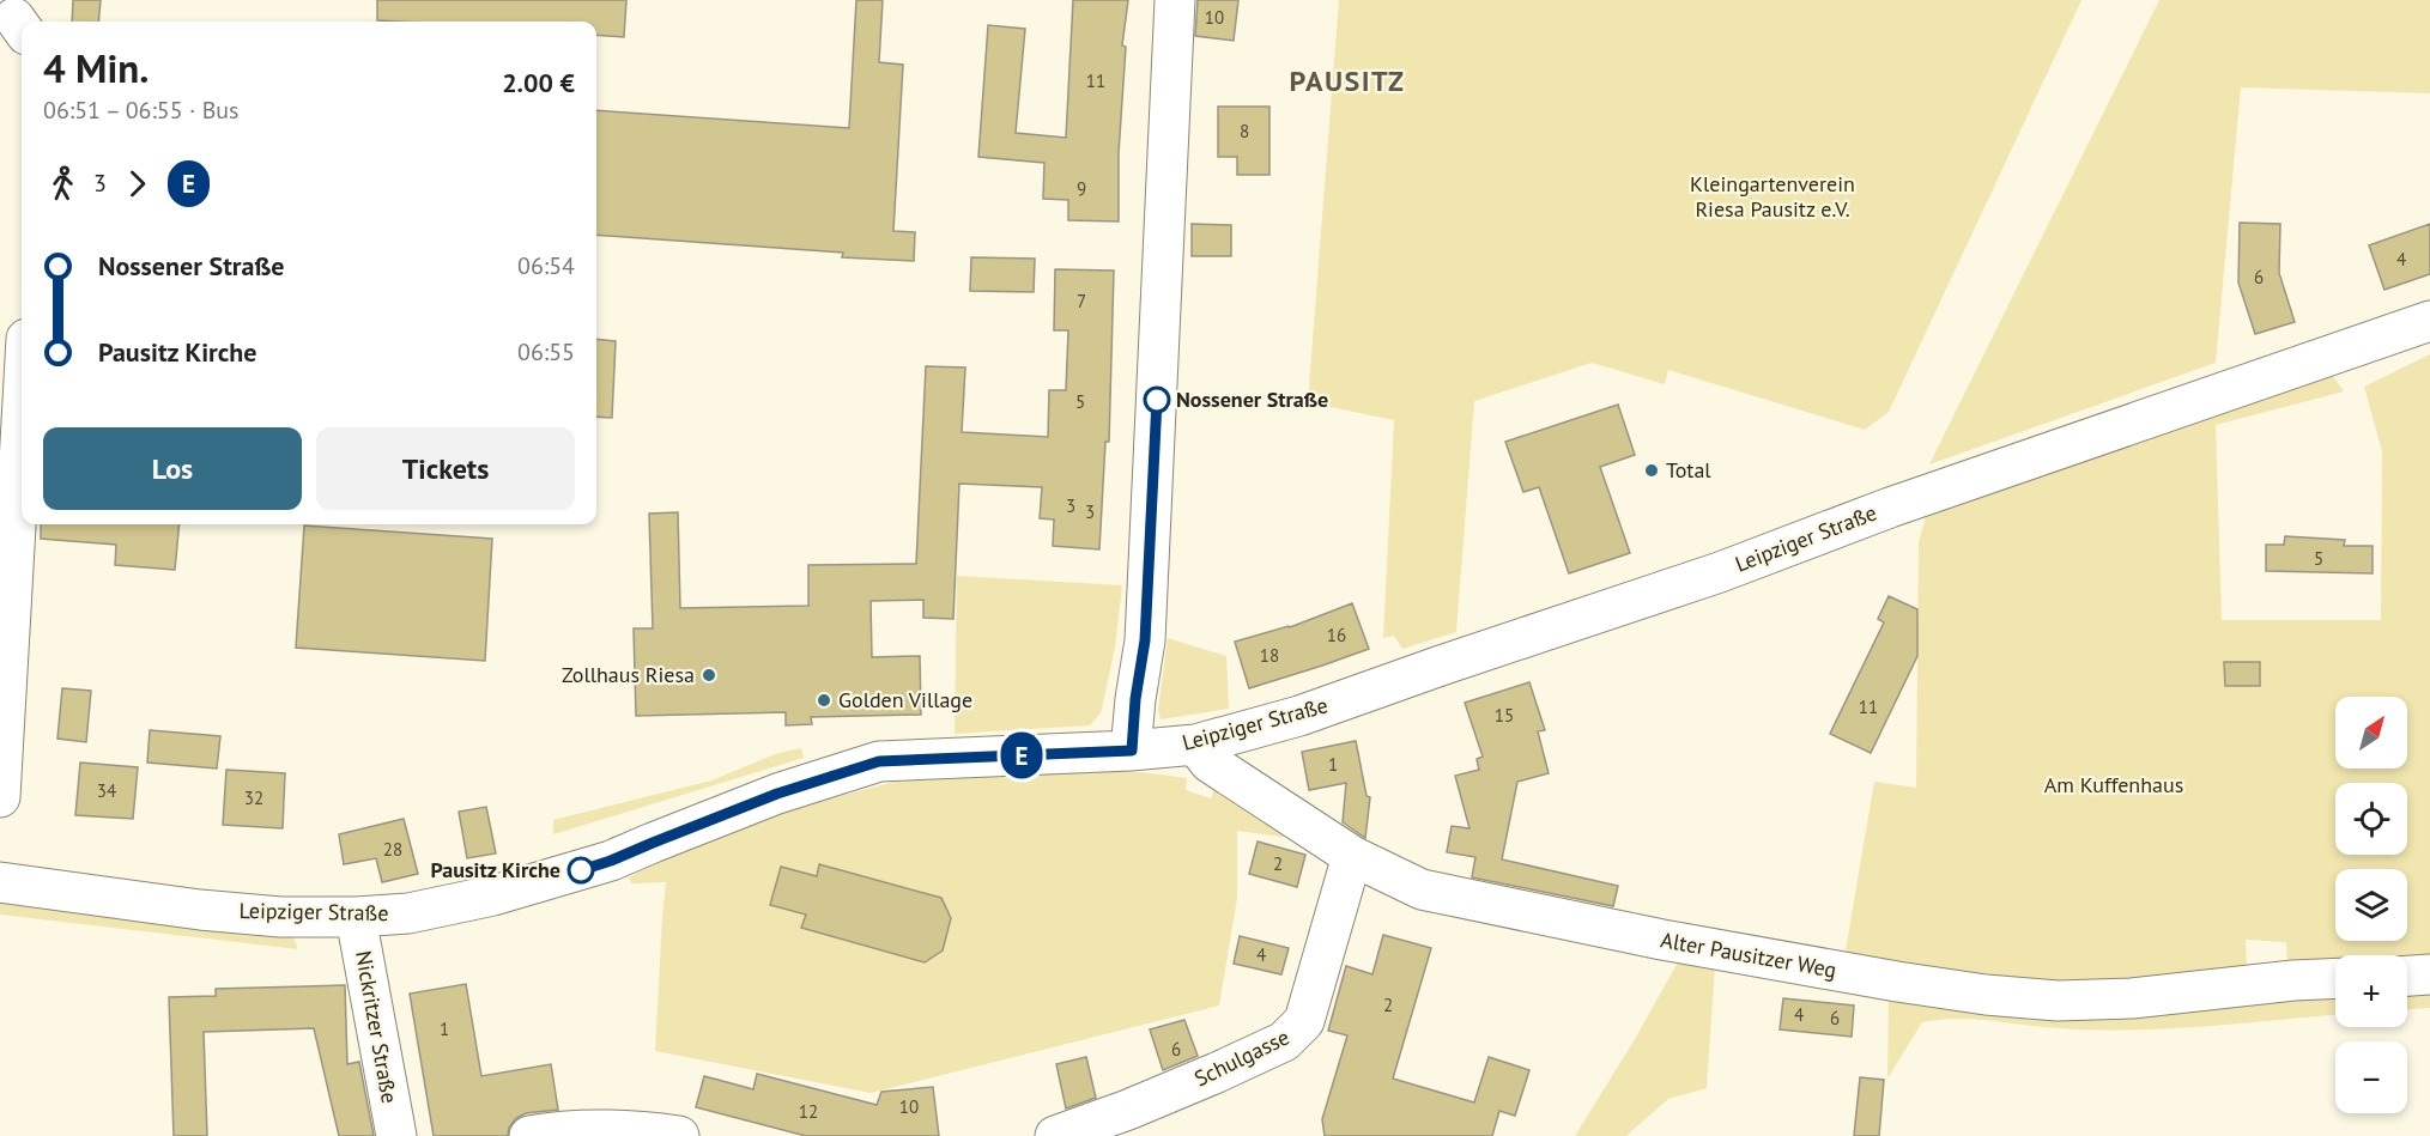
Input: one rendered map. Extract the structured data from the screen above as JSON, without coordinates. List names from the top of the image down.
{
  "streets": {
    "street": [
      "Leipziger Straße",
      "Alter Pausitzer Weg",
      "Nickritzer Straße",
      "Schulgasse"
    ]
  },
  "crossings": [
    ["Leipziger Straße", "Alter Pausitzer Weg"],
    ["Leipziger Straße", "Nickritzer Straße"],
    ["Alter Pausitzer Weg", "Schulgasse"]
  ],
  "districts": ["PAUSITZ"],
  "parks": ["Kleingartenverein Riesa Pausitz e.V.", "Am Kuffenhaus"],
  "places": [
    "Nossener Straße",
    "Total",
    "Zollhaus Riesa",
    "Golden Village",
    "Pausitz Kirche"
  ],
  "lines": ["bus line E"],
  "house_numbers": [
    "10",
    "11",
    "8",
    "9",
    "4",
    "6",
    "7",
    "5",
    "3",
    "3",
    "5",
    "16",
    "18",
    "11",
    "15",
    "1",
    "34",
    "32",
    "28",
    "2",
    "4",
    "2",
    "4",
    "6",
    "1",
    "6",
    "10",
    "12"
  ],
  "north": "top right",
  "page": {
    "on_map": "E",
    "heading": ["4 Min.", "06:51 – 06:55 · Bus", "2.00 €"],
    "legs": ["3", "E"],
    "list": [
      {
        "name": "Nossener Straße",
        "value": "06:54"
      },
      {
        "name": "Pausitz Kirche",
        "value": "06:55"
      }
    ],
    "buttons": ["Los", "Tickets"],
    "map_buttons": ["+", "−"]
  }
}
